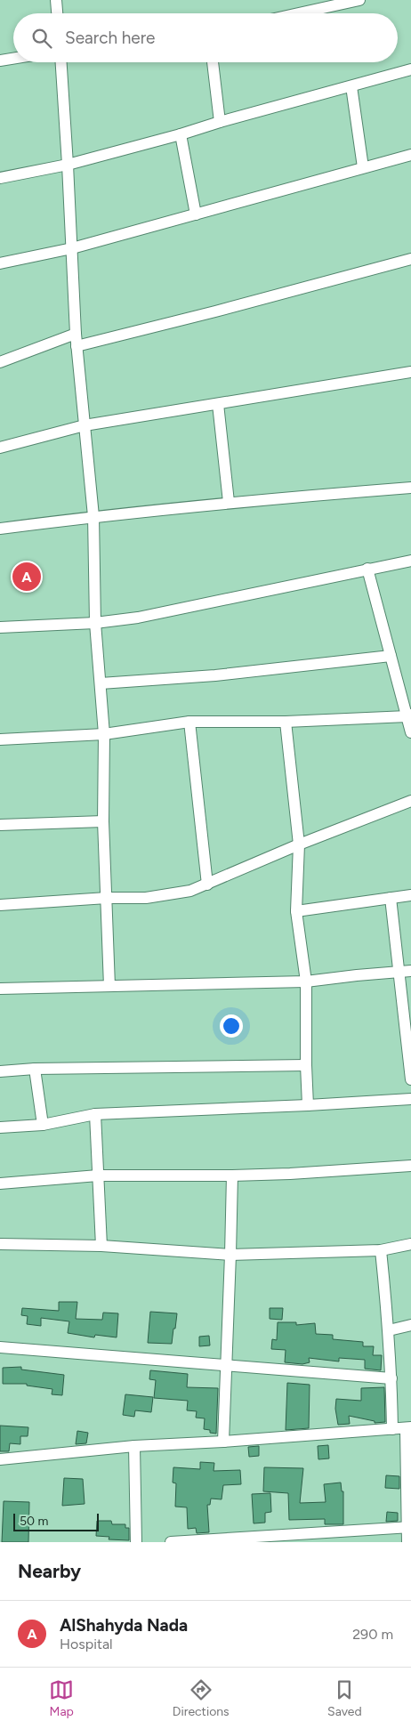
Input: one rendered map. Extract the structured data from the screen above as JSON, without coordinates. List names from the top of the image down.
{
  "scale_bar": "50 m",
  "page": {
    "search": "Search here",
    "pins": "A",
    "scale": "50 m",
    "heading": "Nearby",
    "list": [
      {
        "mark": "A",
        "name": "AlShahyda Nada",
        "note": "Hospital",
        "value": "290 m"
      }
    ],
    "nav": ["Map", "Directions", "Saved"]
  }
}
